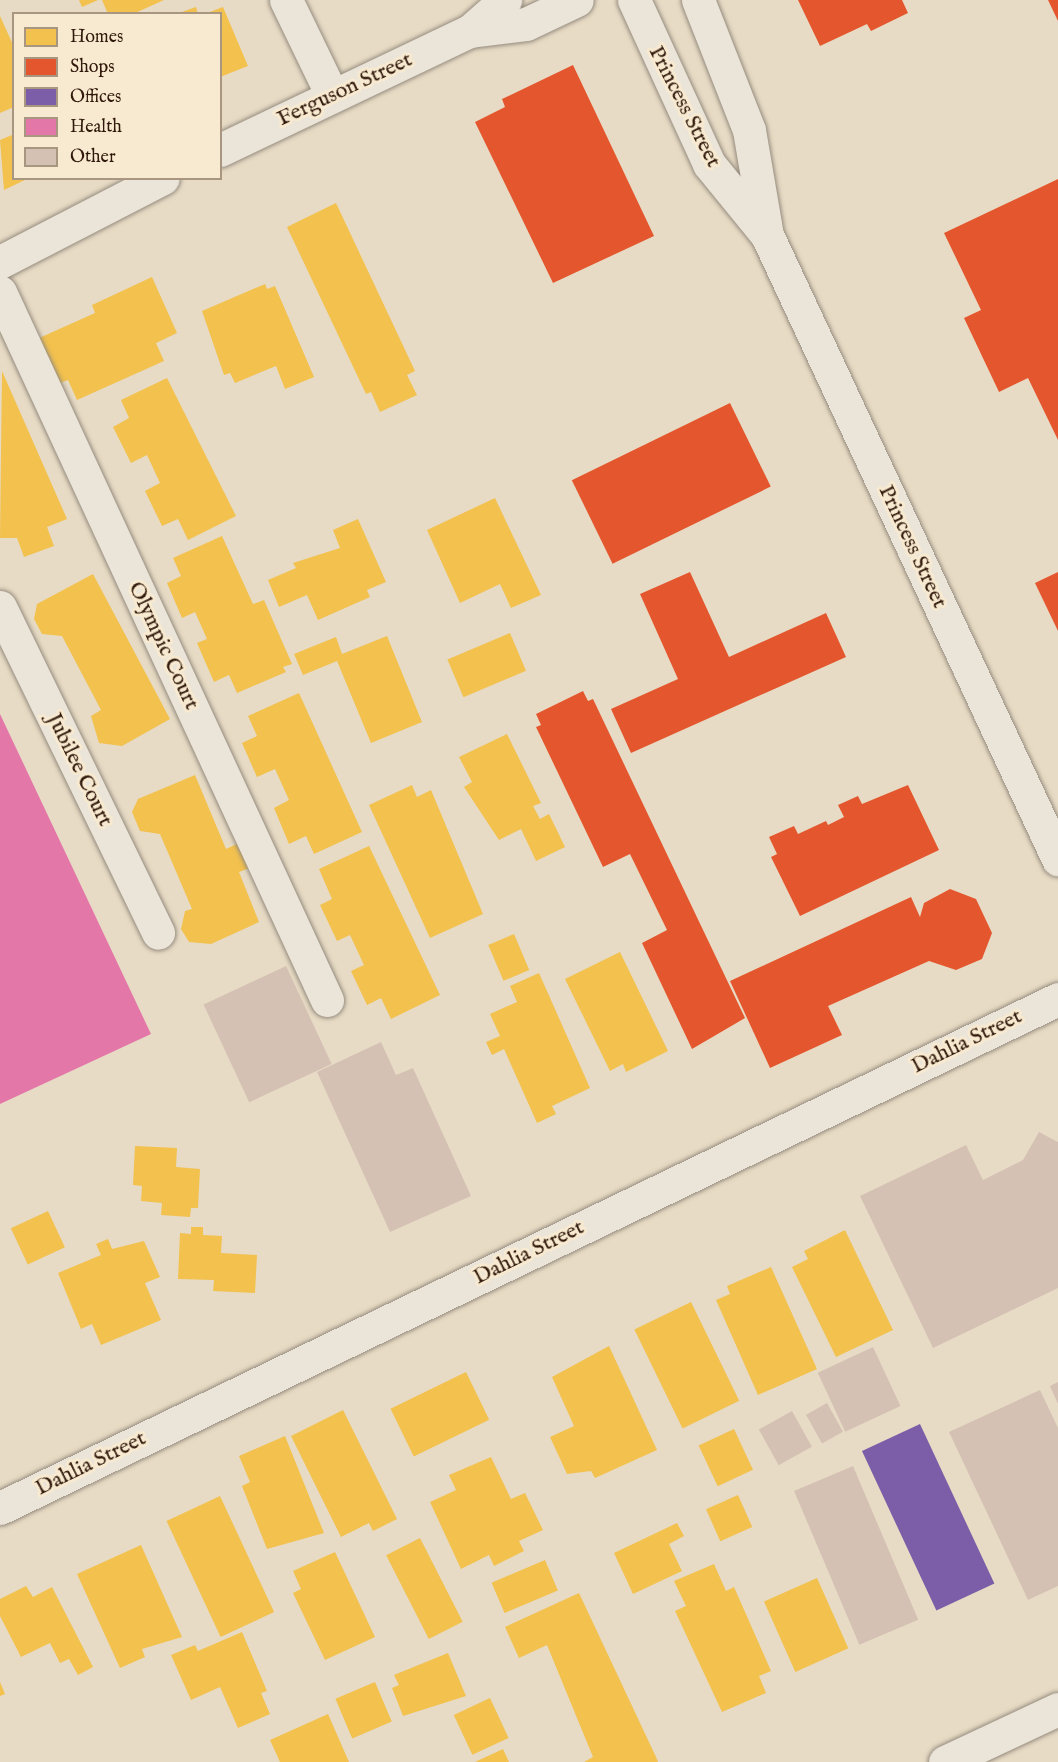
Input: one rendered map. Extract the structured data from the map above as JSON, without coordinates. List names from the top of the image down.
{
  "streets": {
    "street": [
      "Ferguson Street",
      "Princess Street",
      "Olympic Court",
      "Jubilee Court",
      "Dahlia Street"
    ]
  },
  "legend": [
    "Homes",
    "Shops",
    "Offices",
    "Health",
    "Other"
  ]
}
